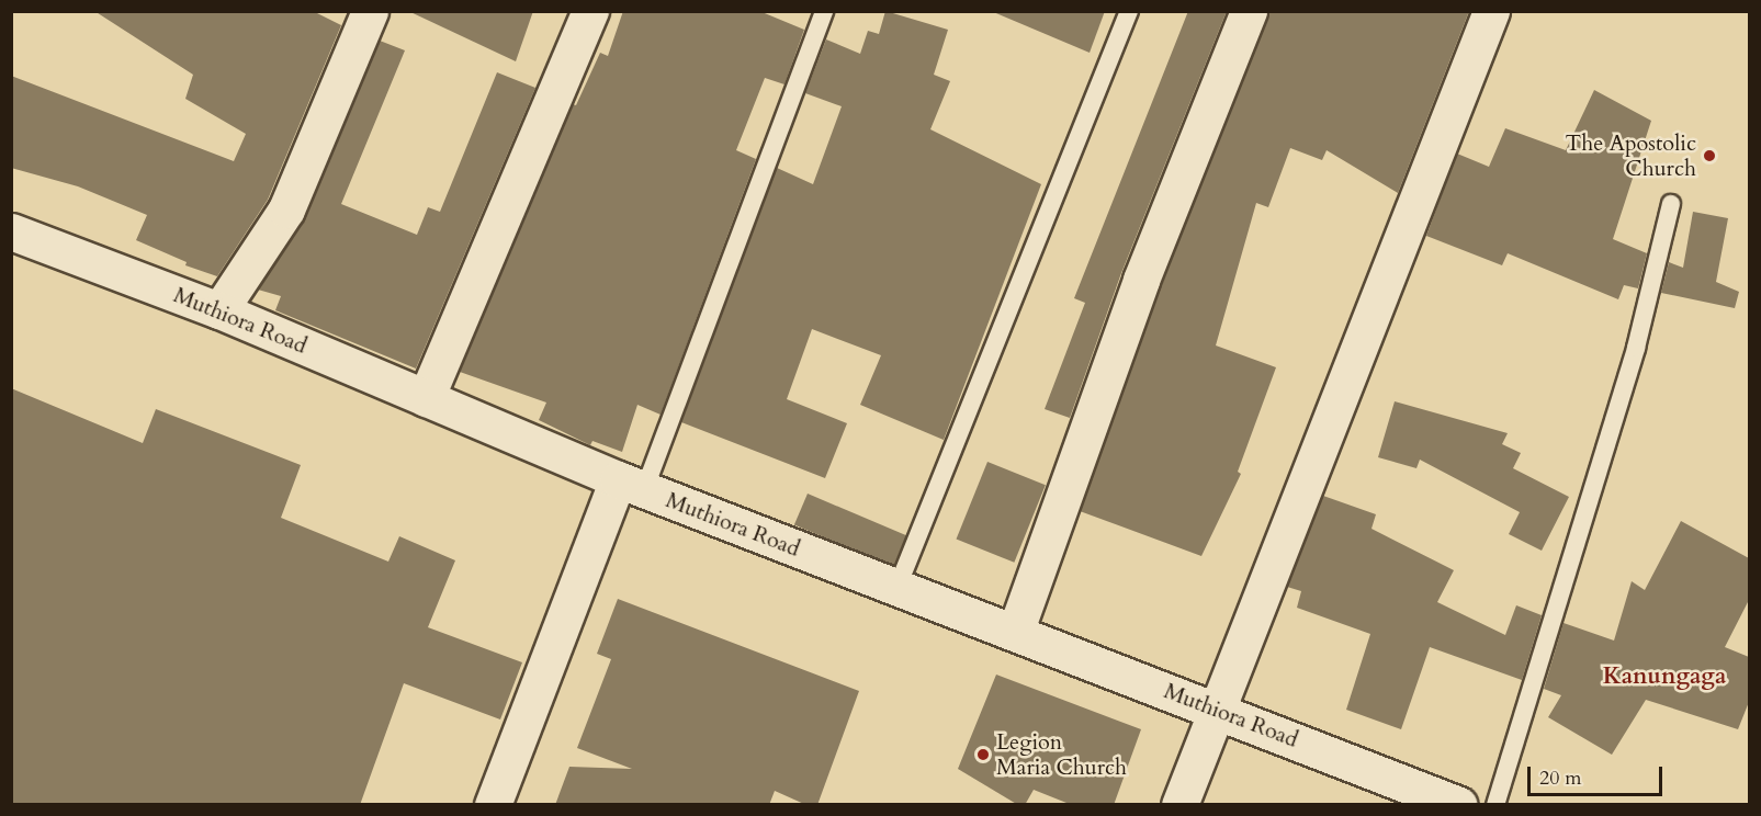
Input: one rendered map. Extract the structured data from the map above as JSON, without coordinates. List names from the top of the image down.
{
  "streets": {
    "street": ["Muthiora Road"]
  },
  "districts": ["Kanungaga"],
  "places": ["The Apostolic Church", "Legion Maria Church"],
  "scale_bar": "20 m"
}
